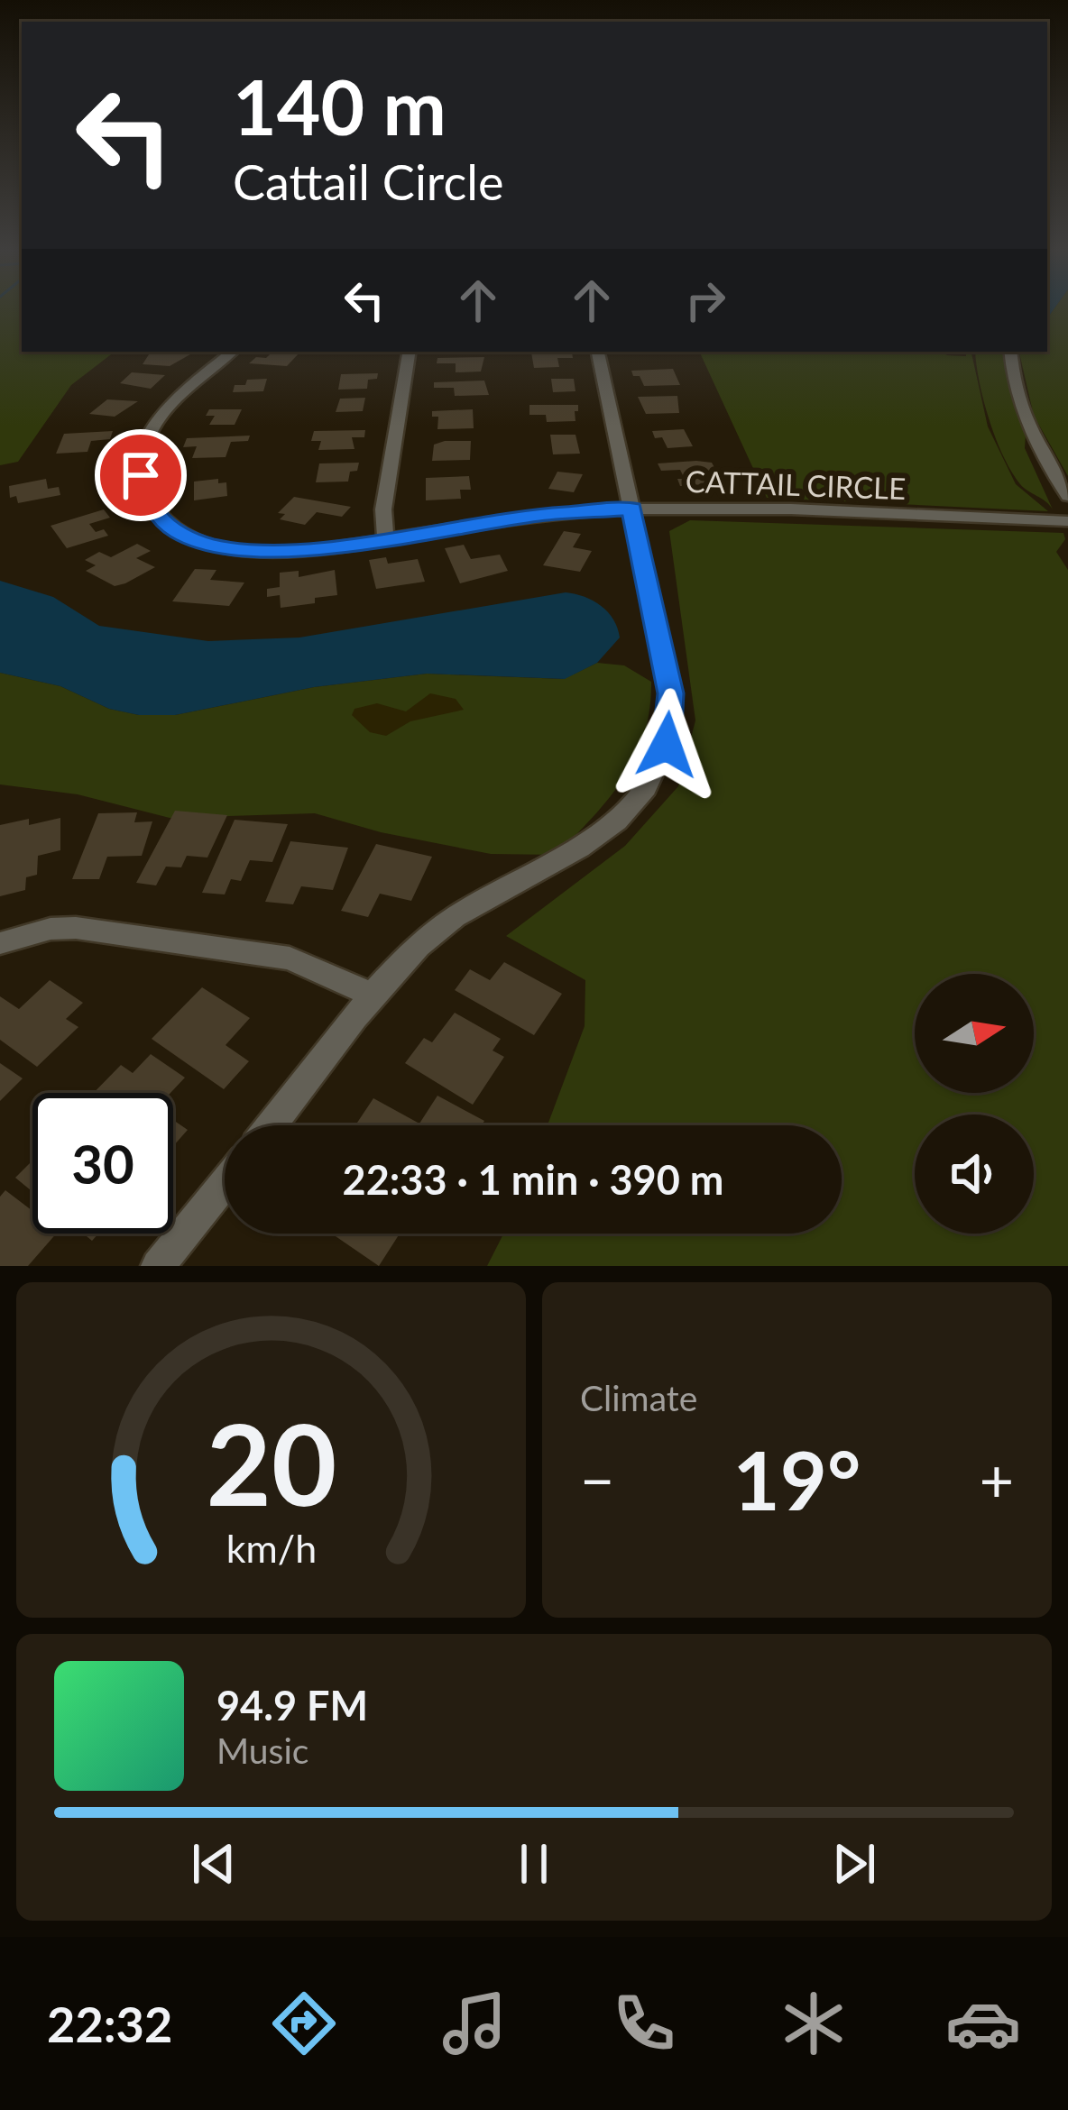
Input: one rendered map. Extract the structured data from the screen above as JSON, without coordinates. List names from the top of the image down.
{
  "streets": {
    "street": ["CATTAIL CIRCLE"]
  },
  "north": "right",
  "page": {
    "turn": ["140 m", "Cattail Circle"],
    "limit": "30",
    "trip": "22:33 · 1 min · 390 m",
    "tile": "Climate",
    "heat": ["−", "19°", "+"],
    "song": ["94.9 FM", "Music"],
    "tabs": "22:32",
    "gauge": ["20", "km/h"]
  }
}
